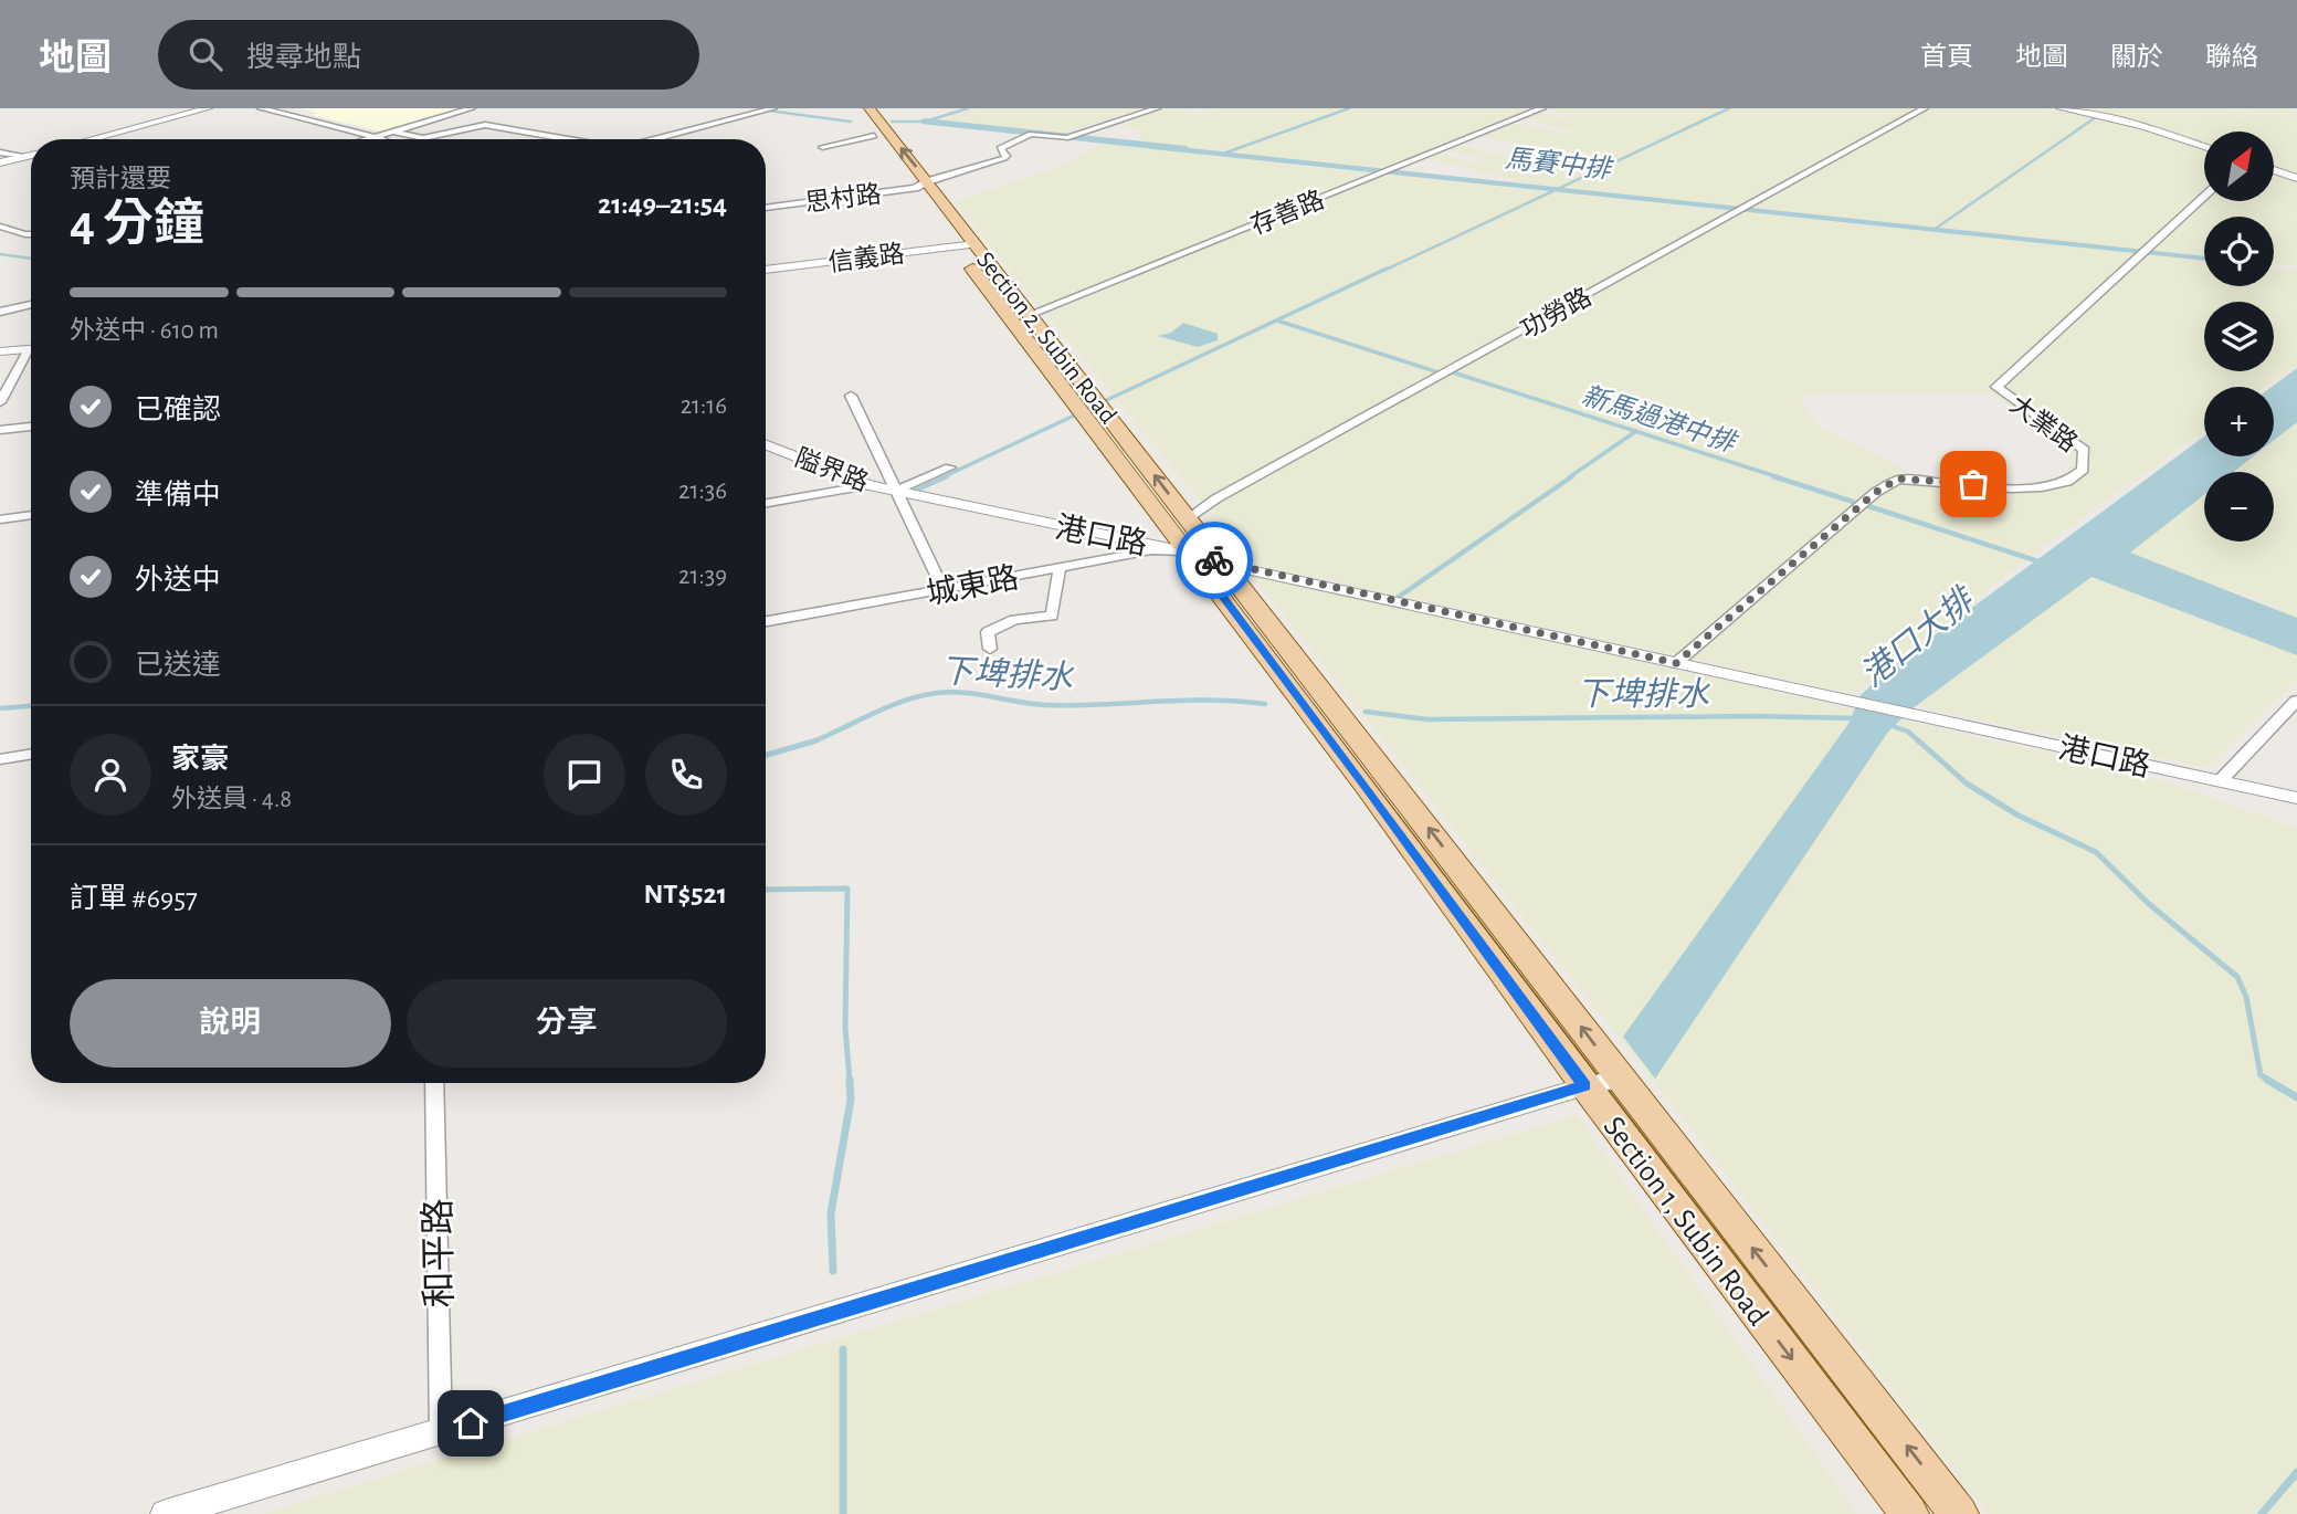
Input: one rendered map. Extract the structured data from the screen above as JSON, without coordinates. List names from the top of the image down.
{
  "streets": {
    "main road": ["Section 2, Subin Road", "Section 1, Subin Road"],
    "street": [
      "思村路",
      "存善路",
      "信義路",
      "功勞路",
      "大業路",
      "隘界路",
      "港口路",
      "城東路",
      "和平路"
    ]
  },
  "crossings": [
    ["思村路", "Section 2, Subin Road"],
    ["存善路", "Section 2, Subin Road"],
    ["信義路", "Section 2, Subin Road"],
    ["功勞路", "Section 2, Subin Road"],
    ["Section 2, Subin Road", "港口路"],
    ["Section 2, Subin Road", "城東路"],
    ["Section 2, Subin Road", "Section 1, Subin Road"],
    ["大業路", "港口路"],
    ["隘界路", "港口路"],
    ["港口路", "城東路"],
    ["港口路", "Section 1, Subin Road"],
    ["城東路", "Section 1, Subin Road"]
  ],
  "water": [
    "馬賽中排",
    "新馬過港中排",
    "港口大排",
    "下埤排水"
  ],
  "north": "top right",
  "page": {
    "header": "地圖",
    "search": "搜尋地點",
    "nav": [
      "首頁",
      "地圖",
      "關於",
      "聯絡"
    ],
    "map_buttons": ["+", "−"],
    "heading": ["4 分鐘", "預計還要", "21:49–21:54"],
    "panel": [
      "家豪",
      "外送員 · 4.8",
      "訂單 #6957",
      "NT$521"
    ],
    "bar": "外送中 · 610 m",
    "list": [
      ["已確認", "21:16"],
      ["準備中", "21:36"],
      ["外送中", "21:39"],
      "已送達"
    ],
    "buttons": ["說明", "分享"]
  }
}
